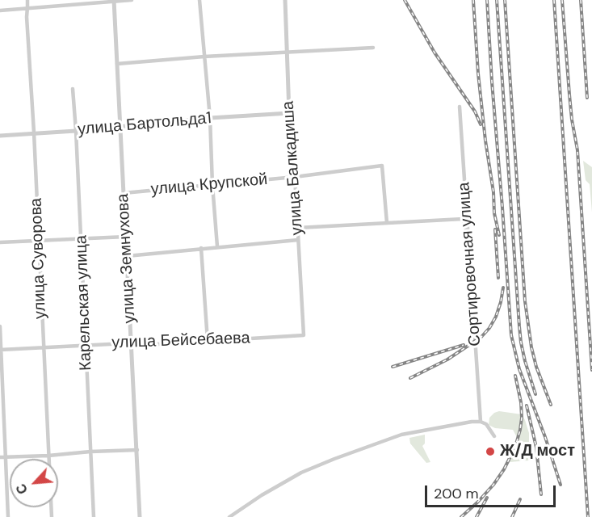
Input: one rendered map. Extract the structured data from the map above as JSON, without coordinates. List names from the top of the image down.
{
  "streets": {
    "street": [
      "улица Бартольда1",
      "улица Балкадиша",
      "улица Крупской",
      "улица Суворова",
      "улица Земнухова",
      "Сортировочная улица",
      "Карельская улица",
      "улица Бейсебаева"
    ]
  },
  "crossings": [
    ["улица Бартольда1", "улица Балкадиша"],
    ["улица Бартольда1", "улица Суворова"],
    ["улица Бартольда1", "улица Земнухова"],
    ["улица Бартольда1", "Карельская улица"],
    ["улица Балкадиша", "улица Крупской"],
    ["улица Балкадиша", "улица Бейсебаева"],
    ["улица Крупской", "улица Земнухова"],
    ["улица Суворова", "улица Бейсебаева"],
    ["улица Земнухова", "улица Бейсебаева"],
    ["Карельская улица", "улица Бейсебаева"]
  ],
  "places": ["Ж/Д мост"],
  "scale_bar": "200 m",
  "north": "bottom left"
}
